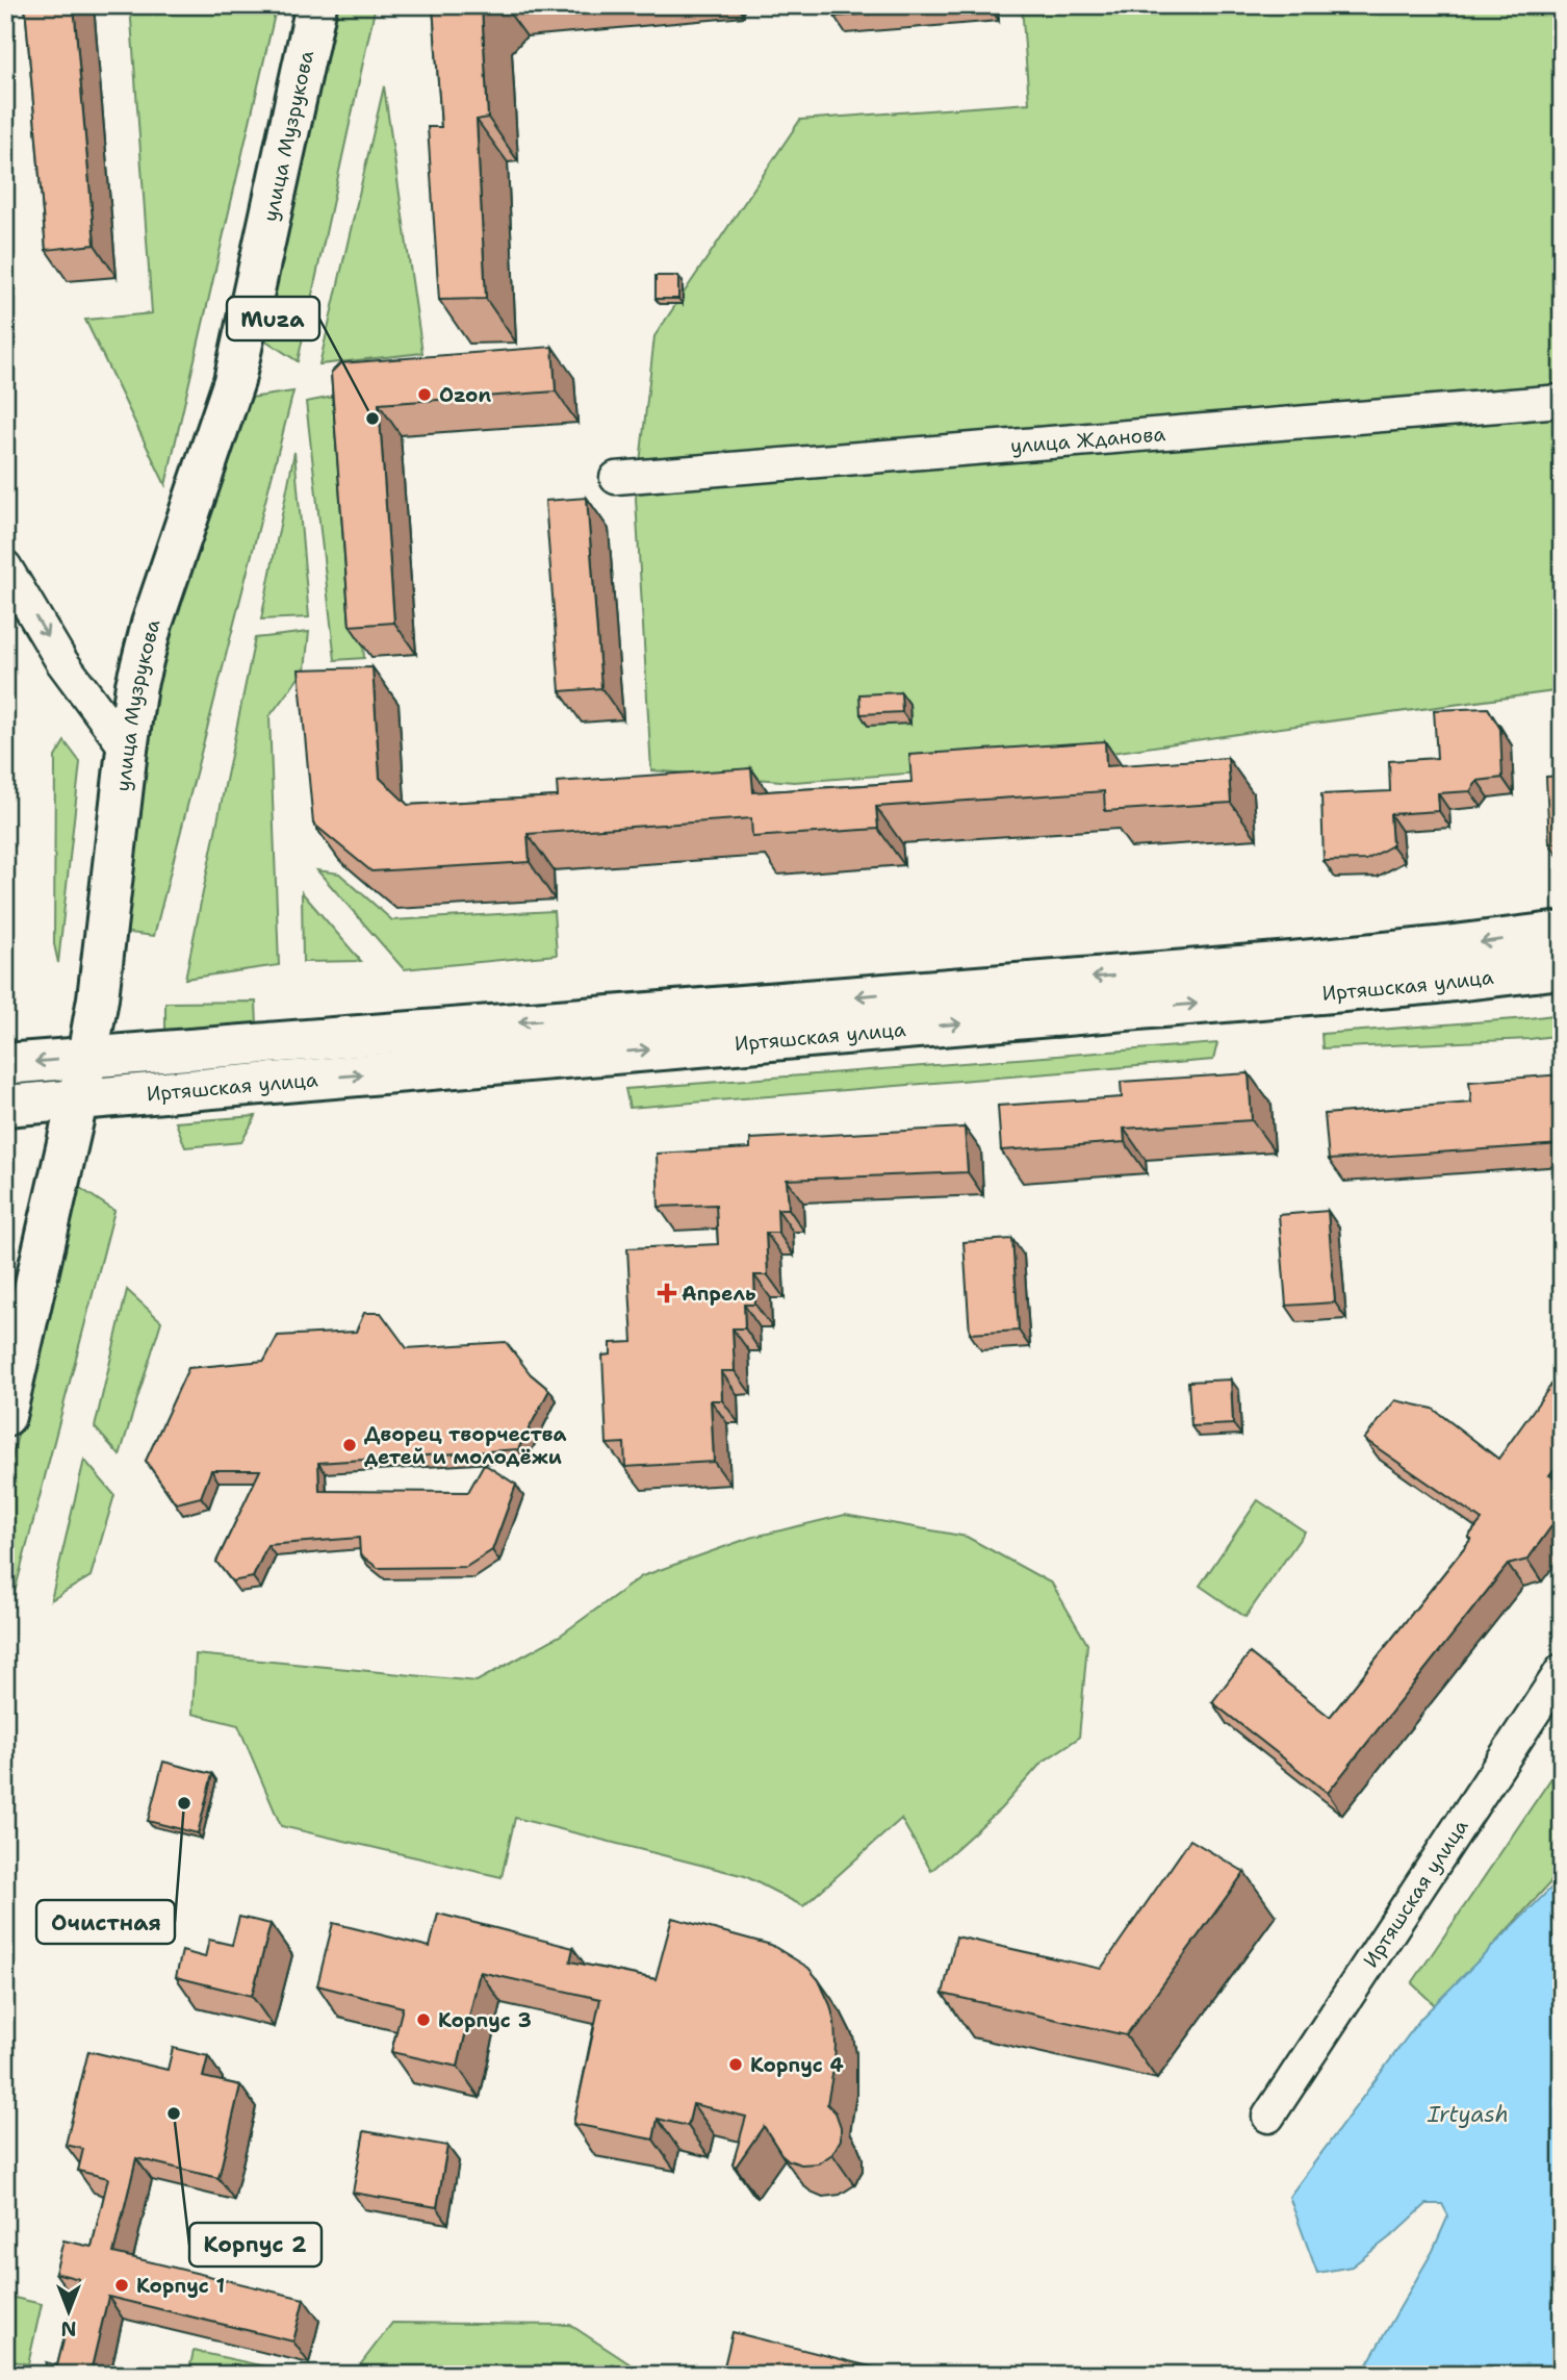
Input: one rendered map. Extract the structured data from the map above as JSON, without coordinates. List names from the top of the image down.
{
  "streets": {
    "street": ["улица Музрукова", "улица Жданова", "Иртяшская улица"]
  },
  "crossings": [
    ["улица Музрукова", "Иртяшская улица"]
  ],
  "water": ["Irtyash"],
  "places": {
    "other": [
      "Ozon",
      "Muza",
      "Дворец творчества детей и молодёжи",
      "Очистная",
      "Корпус 3",
      "Корпус 4",
      "Корпус 2",
      "Корпус 1"
    ],
    "health": ["Апрель"]
  },
  "north": "bottom"
}
